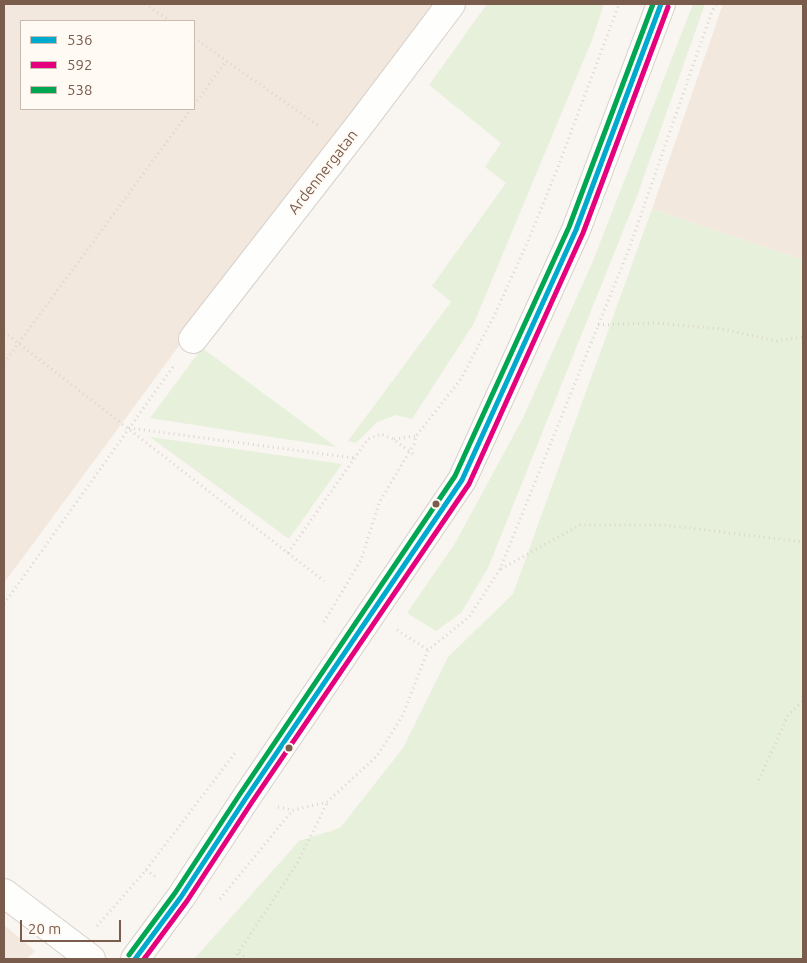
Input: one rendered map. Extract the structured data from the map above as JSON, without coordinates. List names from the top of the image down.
{
  "streets": {
    "street": ["Ardennergatan"]
  },
  "lines": ["transit line 536", "transit line 538", "transit line 592"],
  "legend": ["536", "592", "538"],
  "scale_bar": "20 m"
}
